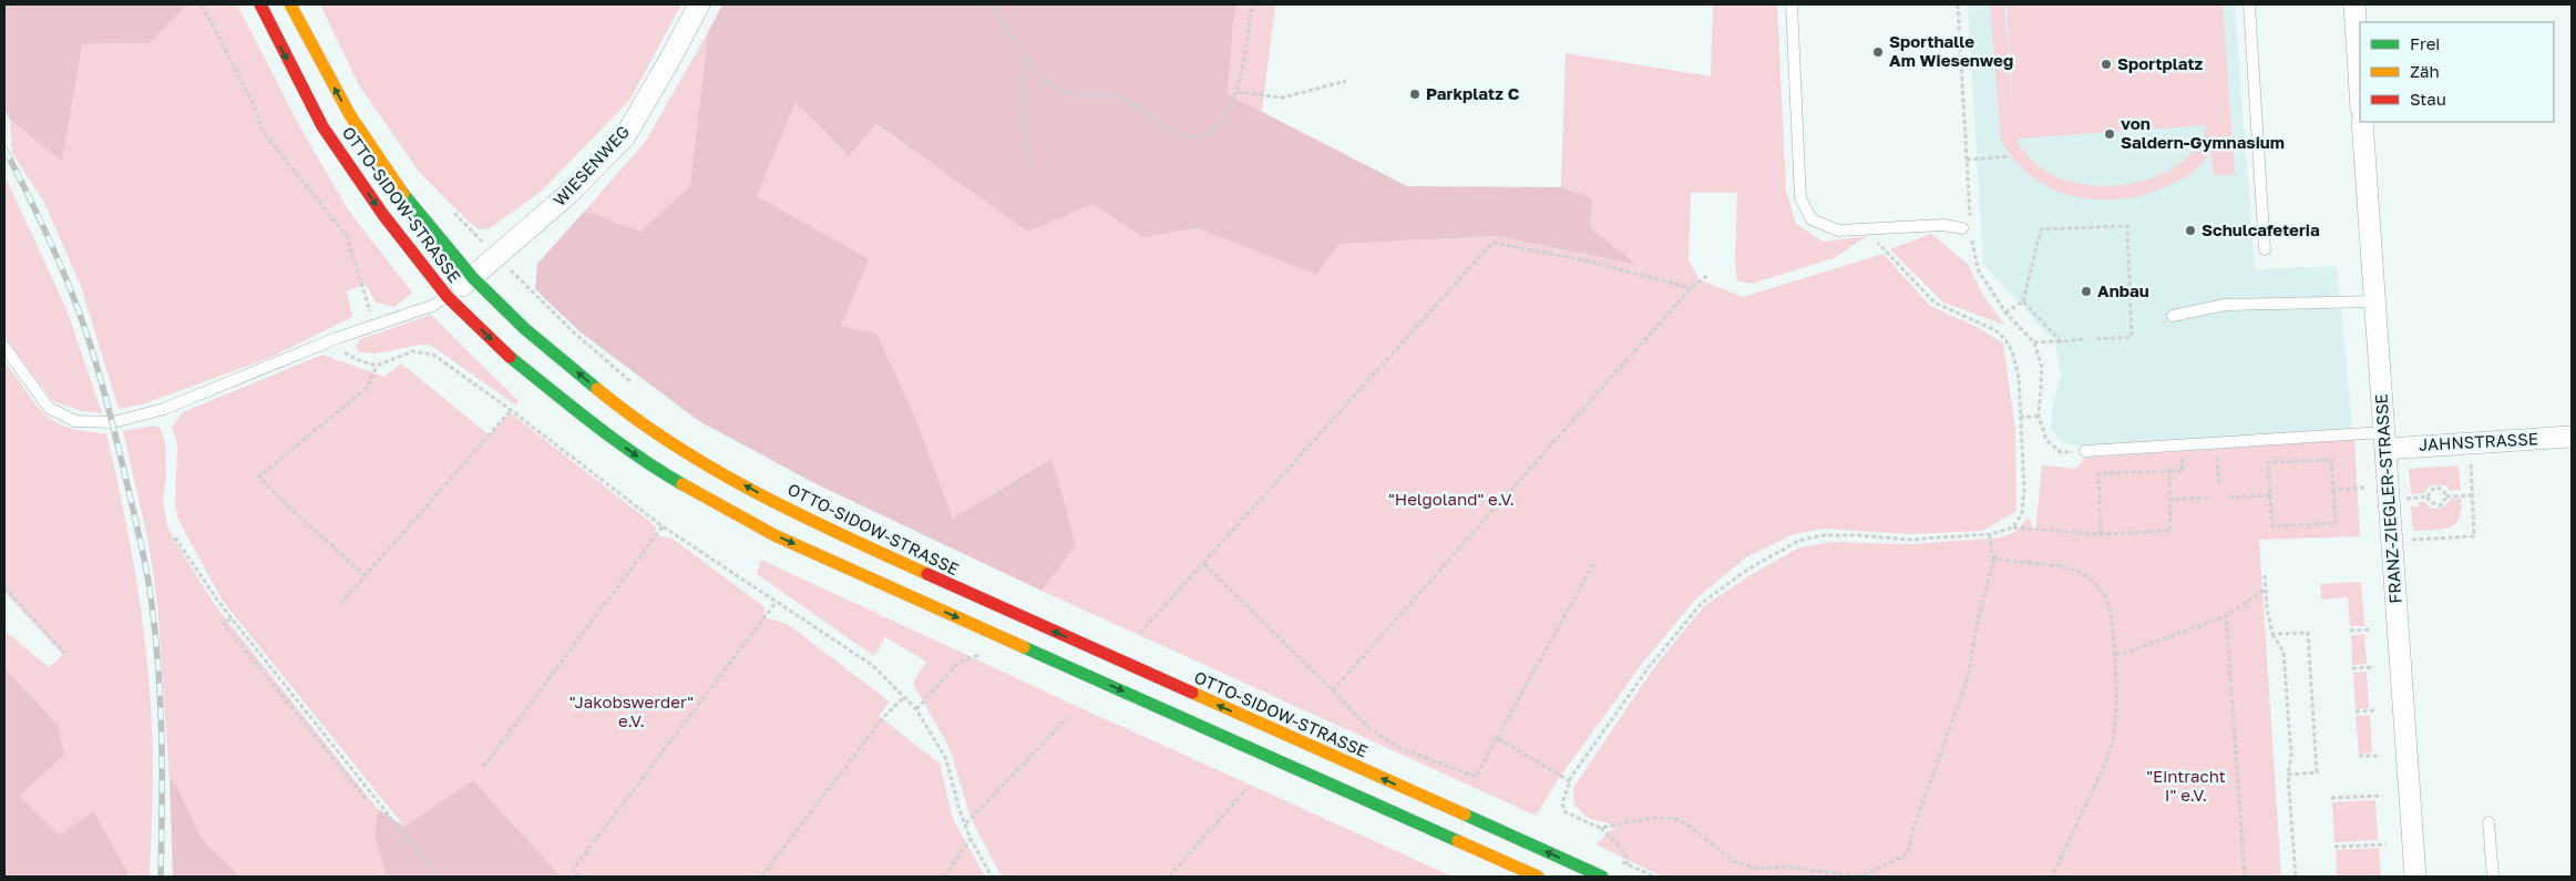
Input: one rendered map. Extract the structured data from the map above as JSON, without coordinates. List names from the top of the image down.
{
  "streets": {
    "main road": ["OTTO-SIDOW-STRASSE"],
    "street": ["WIESENWEG", "JAHNSTRASSE", "FRANZ-ZIEGLER-STRASSE"]
  },
  "crossings": [
    ["WIESENWEG", "OTTO-SIDOW-STRASSE"],
    ["JAHNSTRASSE", "FRANZ-ZIEGLER-STRASSE"]
  ],
  "parks": ["\"Helgoland\" e.V.", "\"Jakobswerder\" e.V.", "\"Eintracht I\" e.V."],
  "places": [
    "Sporthalle Am Wiesenweg",
    "Sportplatz",
    "Parkplatz C",
    "von Saldern-Gymnasium",
    "Schulcafeteria",
    "Anbau"
  ],
  "legend": ["Frei", "Zäh", "Stau"]
}
